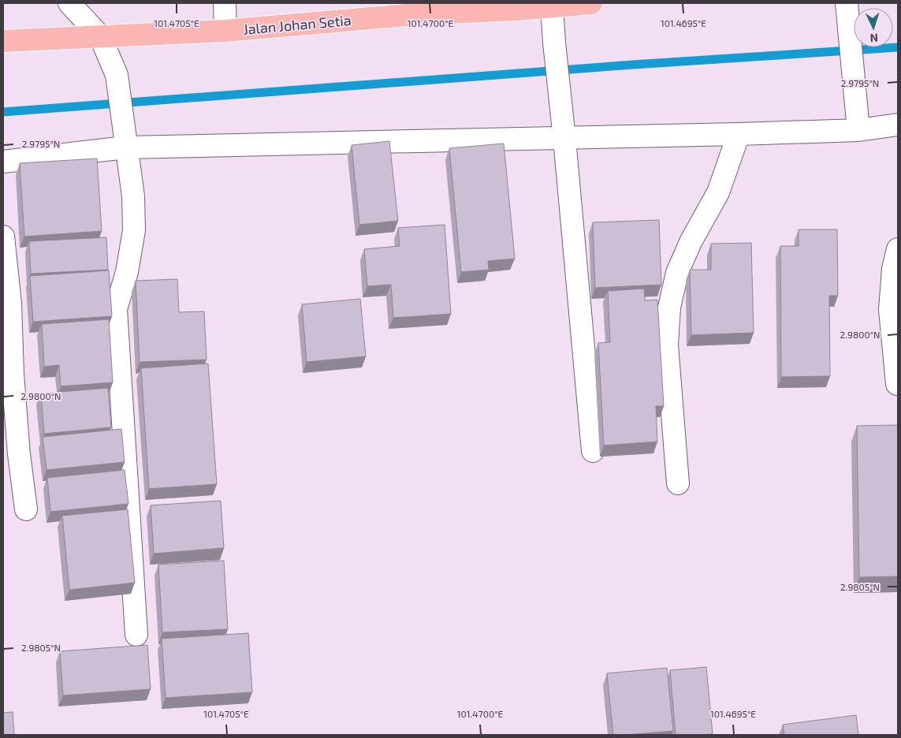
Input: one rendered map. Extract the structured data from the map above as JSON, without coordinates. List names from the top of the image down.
{
  "streets": {
    "main road": ["Jalan Johan Setia"]
  },
  "north": "bottom",
  "coordinates": [
    "101.4705°E",
    "101.4700°E",
    "101.4695°E",
    "2.9795°N",
    "2.9800°N",
    "2.9805°N"
  ]
}
